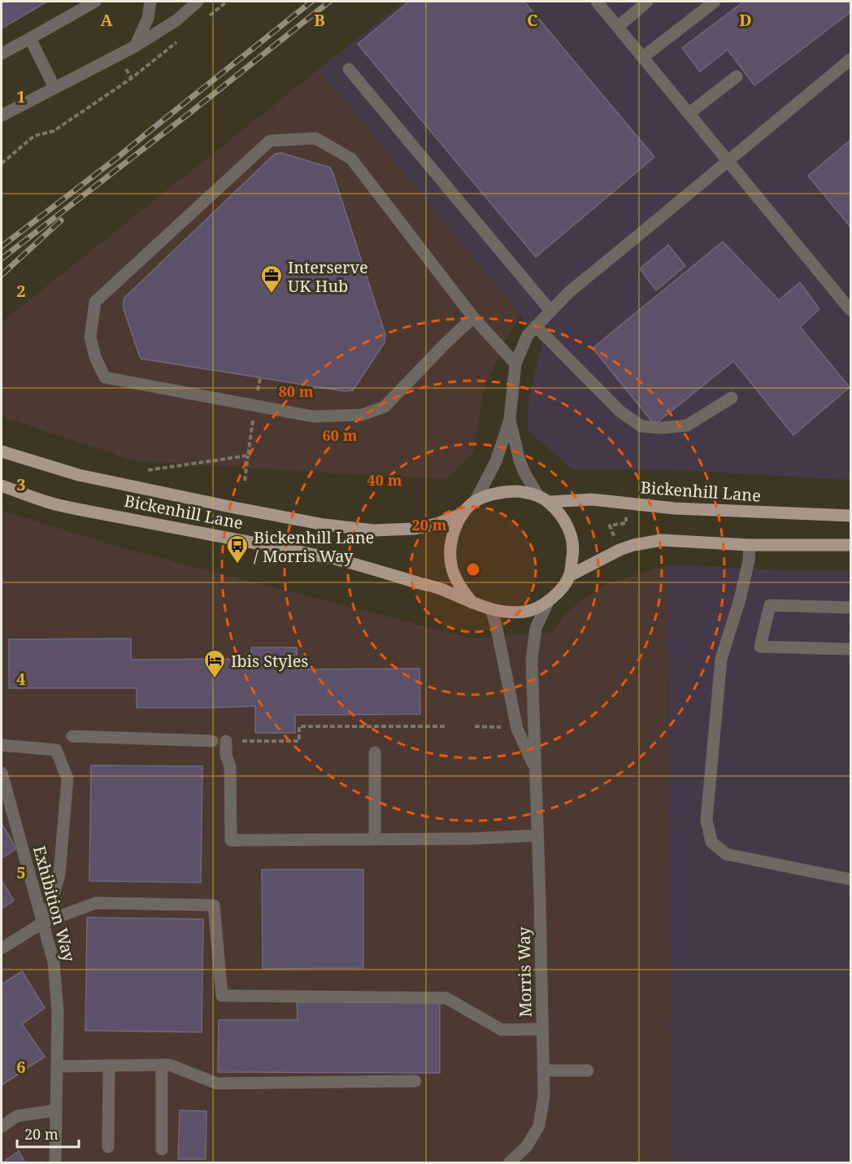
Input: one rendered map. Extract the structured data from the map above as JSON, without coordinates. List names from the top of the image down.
{
  "streets": {
    "main road": ["Bickenhill Lane"],
    "street": ["Exhibition Way", "Morris Way"]
  },
  "crossings": [
    ["Bickenhill Lane", "Morris Way"]
  ],
  "places": {
    "office": ["Interserve UK Hub"],
    "bus stop": ["Bickenhill Lane / Morris Way"],
    "hotel": ["Ibis Styles"]
  },
  "scale_bar": "20 m",
  "grid": {
    "columns": [
      "A",
      "B",
      "C",
      "D"
    ],
    "rows": [
      "1",
      "2",
      "3",
      "4",
      "5",
      "6"
    ]
  },
  "rings": [
    "80 m",
    "60 m",
    "40 m",
    "20 m"
  ]
}
